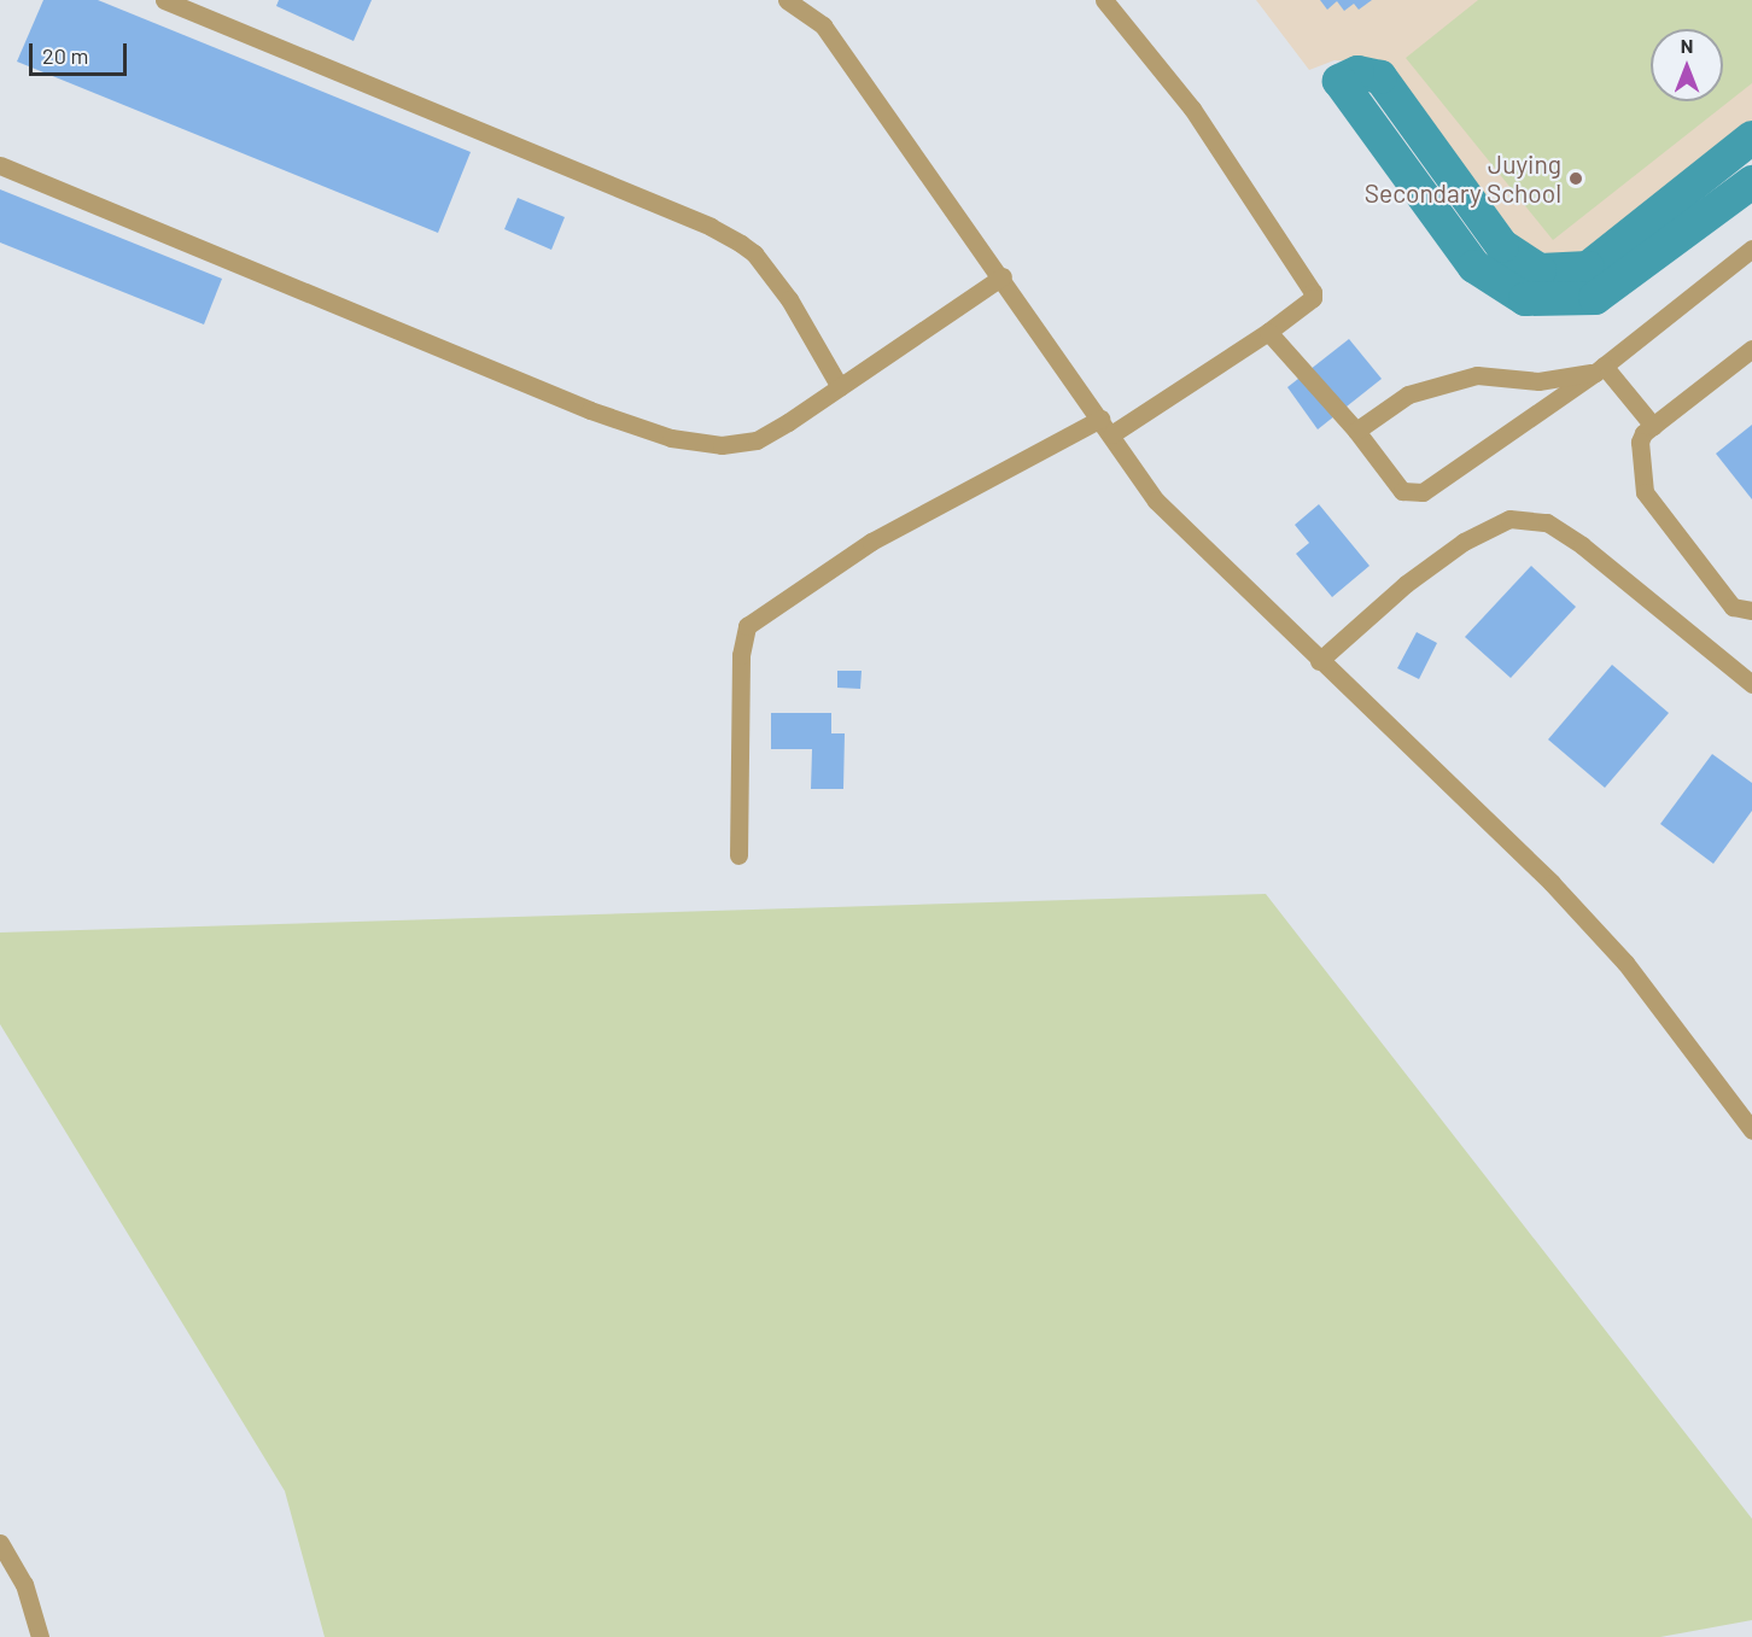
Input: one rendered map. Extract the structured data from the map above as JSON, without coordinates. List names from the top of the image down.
{
  "places": ["Juying Secondary School"],
  "scale_bar": "20 m",
  "north": "top"
}
